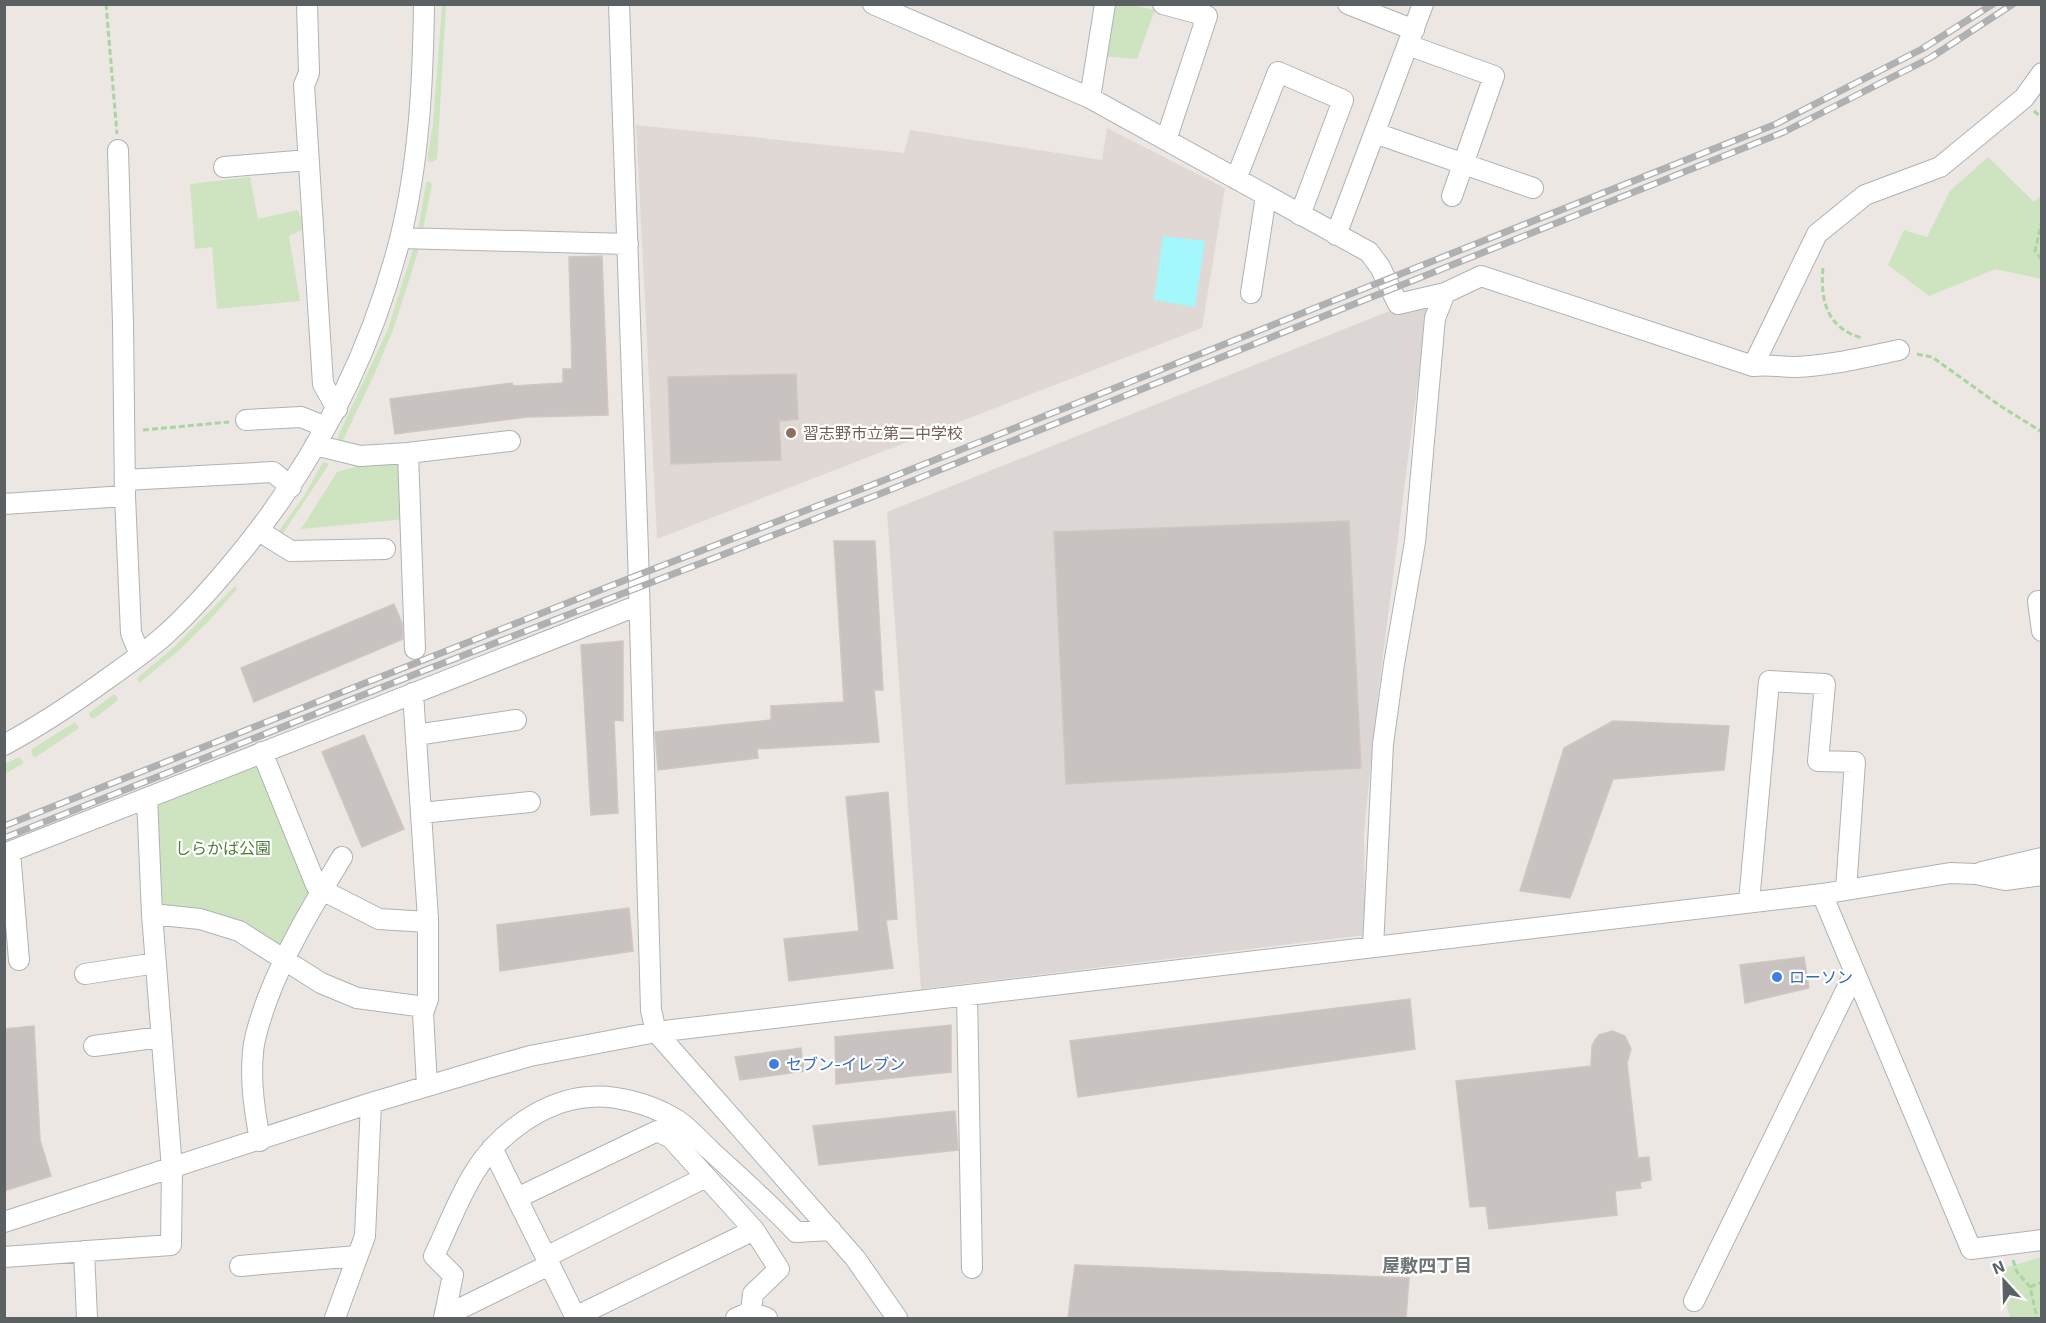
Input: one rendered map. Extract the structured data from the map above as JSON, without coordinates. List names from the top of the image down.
{
  "districts": ["屋敷四丁目"],
  "parks": ["しらかば公園"],
  "places": ["習志野市立第二中学校", "ローソン", "セブン-イレブン"],
  "north": "top"
}
